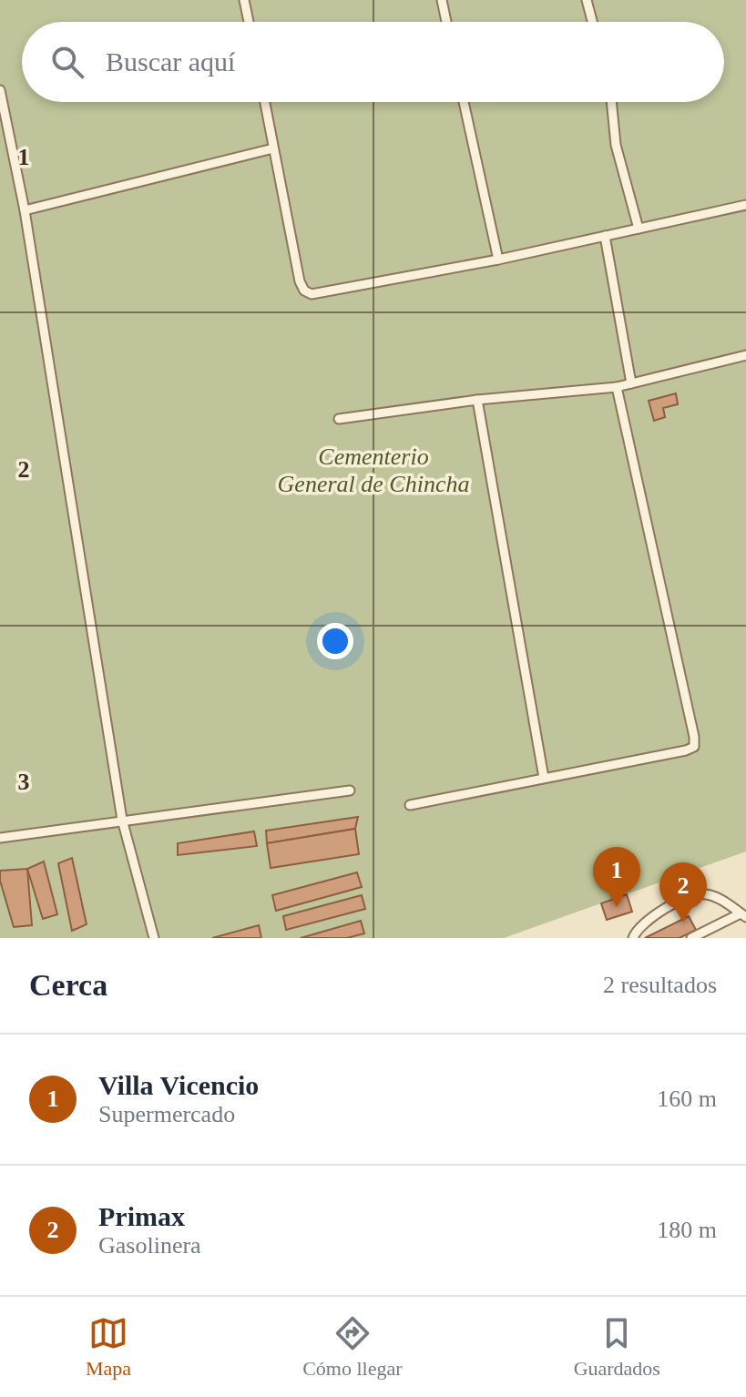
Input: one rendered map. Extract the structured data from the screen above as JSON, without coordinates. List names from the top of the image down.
{
  "parks": ["Cementerio General de Chincha"],
  "page": {
    "search": "Buscar aquí",
    "pins": ["1", "2"],
    "heading": ["Cerca", "2 resultados"],
    "list": [
      {
        "mark": "1",
        "name": "Villa Vicencio",
        "note": "Supermercado",
        "value": "160 m"
      },
      {
        "mark": "2",
        "name": "Primax",
        "note": "Gasolinera",
        "value": "180 m"
      }
    ],
    "nav": ["Mapa", "Cómo llegar", "Guardados"]
  },
  "grid": {
    "rows": ["1", "2", "3"]
  }
}
